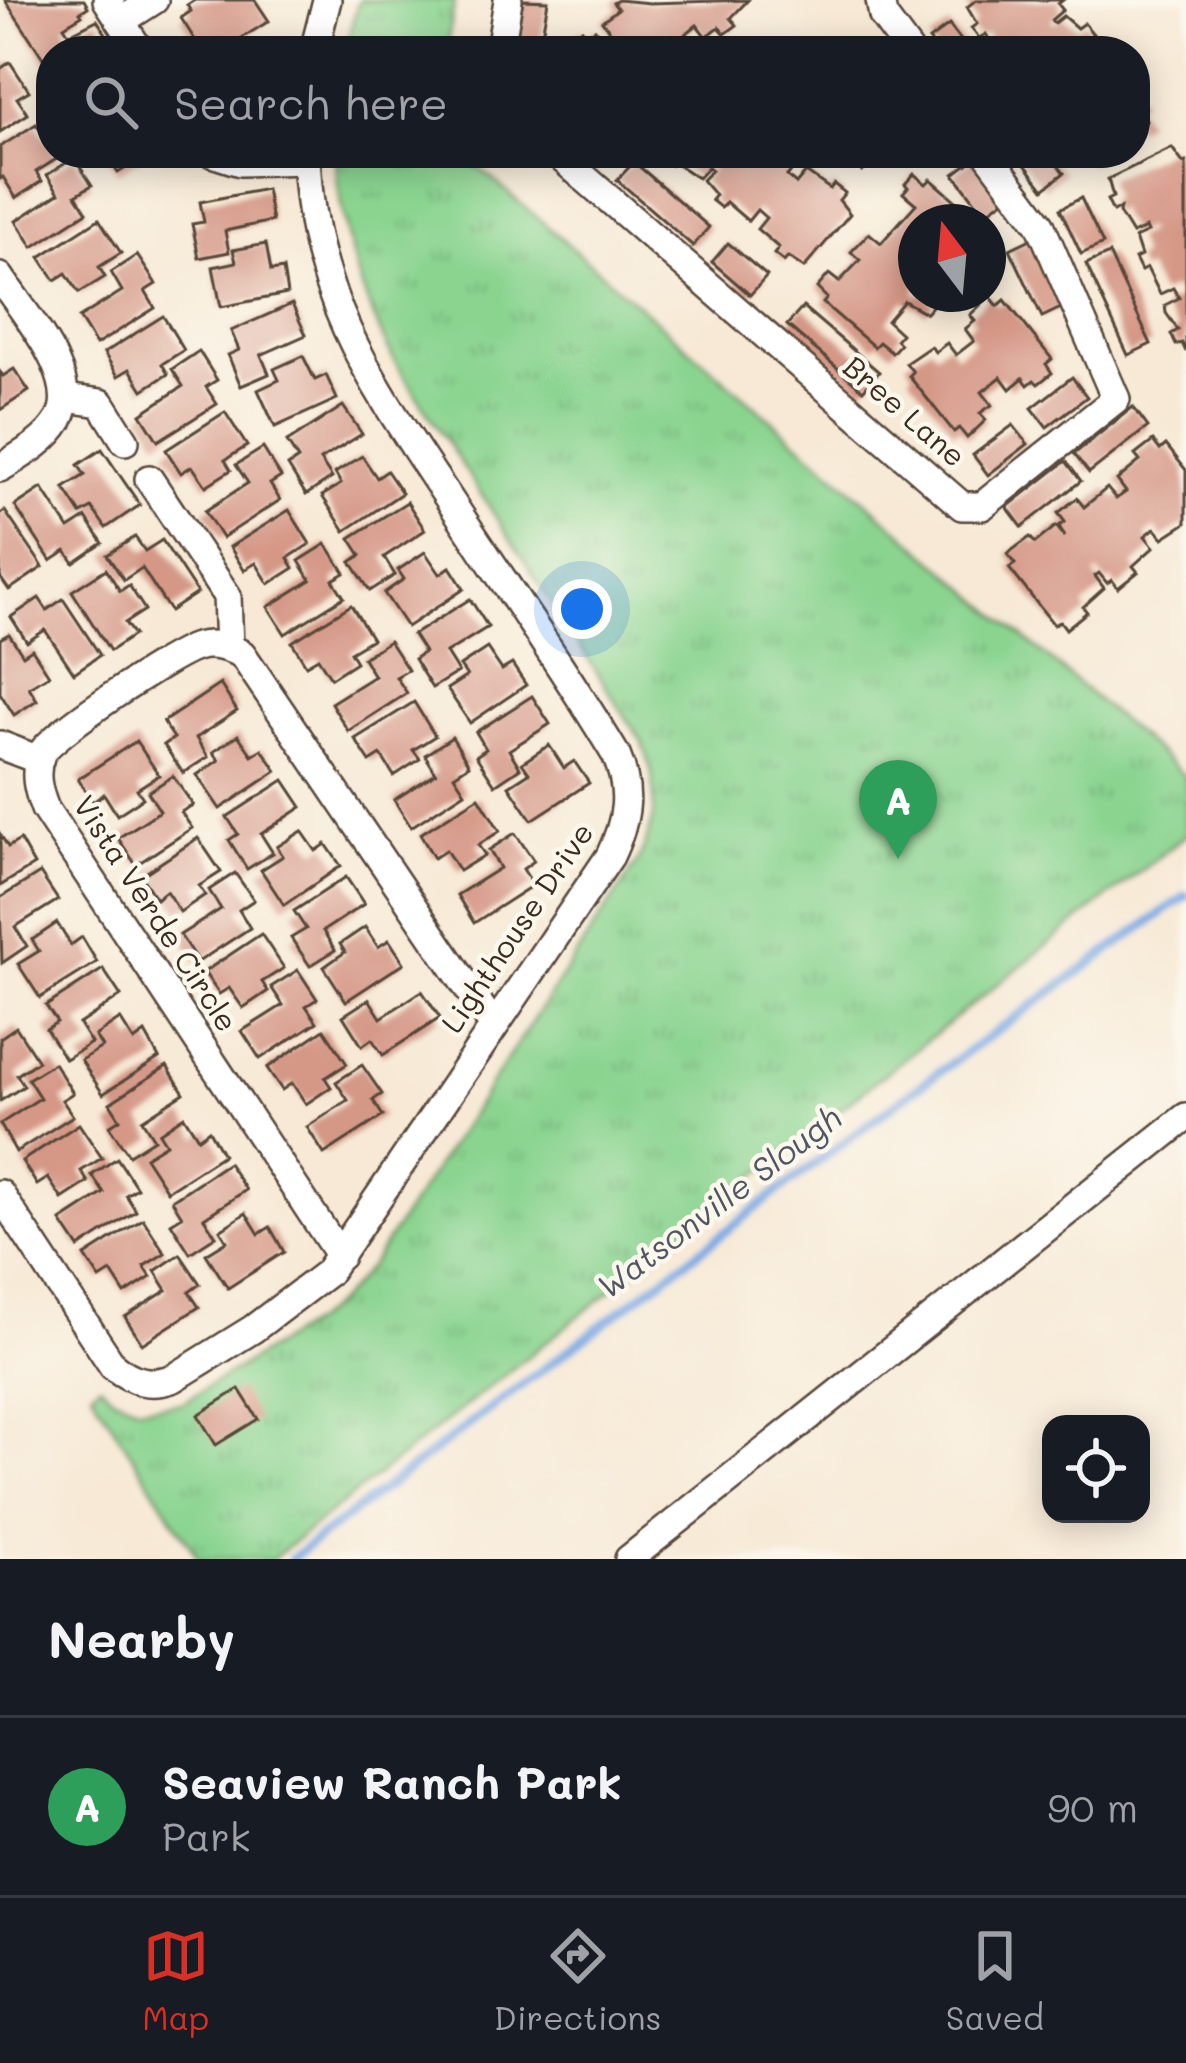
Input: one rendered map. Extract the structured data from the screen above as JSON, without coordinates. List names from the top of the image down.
{
  "streets": {
    "street": ["Bree Lane", "Vista Verde Circle", "Lighthouse Drive"]
  },
  "crossings": [
    ["Vista Verde Circle", "Lighthouse Drive"]
  ],
  "water": ["Watsonville Slough"],
  "north": "top",
  "page": {
    "search": "Search here",
    "pins": "A",
    "heading": "Nearby",
    "list": [
      {
        "mark": "A",
        "name": "Seaview Ranch Park",
        "note": "Park",
        "value": "90 m"
      }
    ],
    "nav": ["Map", "Directions", "Saved"]
  }
}
